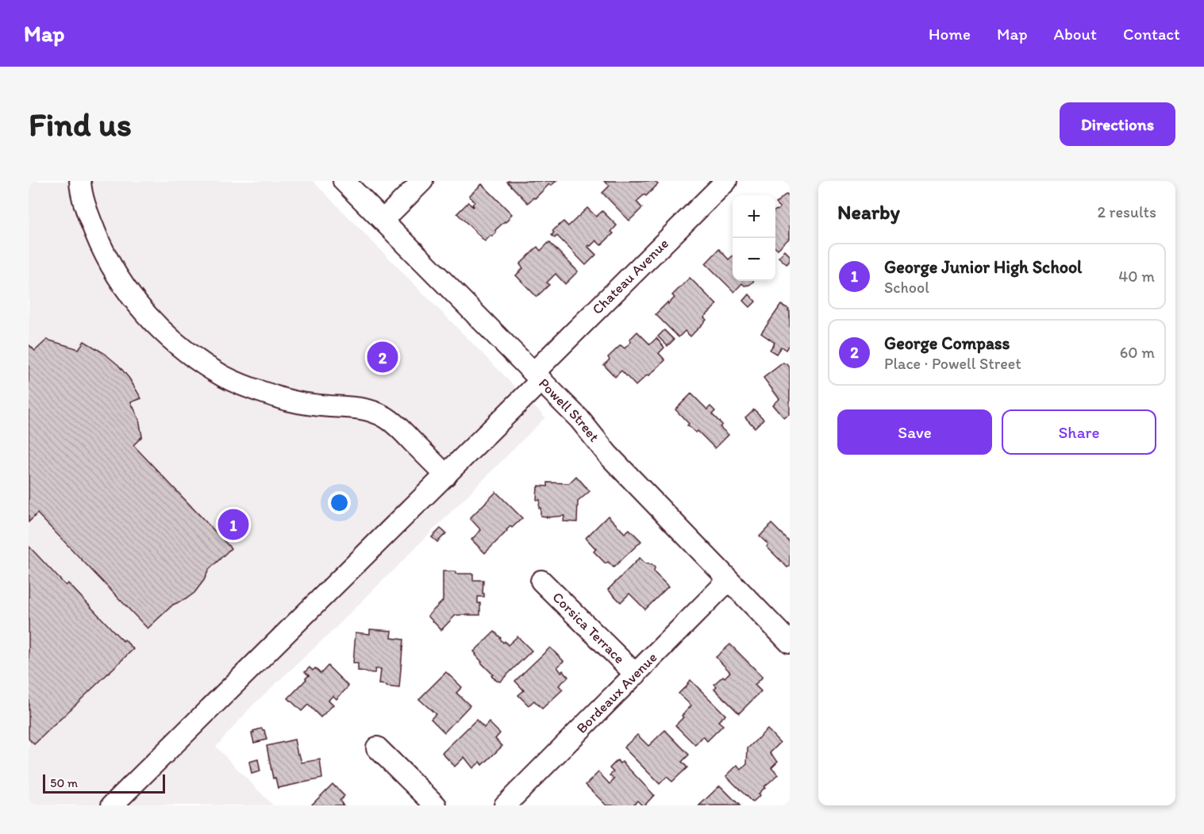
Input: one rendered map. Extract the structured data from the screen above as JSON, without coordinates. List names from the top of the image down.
{
  "streets": {
    "street": [
      "Chateau Avenue",
      "Powell Street",
      "Corsica Terrace",
      "Bordeaux Avenue"
    ]
  },
  "crossings": [
    ["Chateau Avenue", "Powell Street"],
    ["Powell Street", "Bordeaux Avenue"],
    ["Corsica Terrace", "Bordeaux Avenue"]
  ],
  "scale_bar": "50 m",
  "page": {
    "header": "Map",
    "nav": [
      "Home",
      "Map",
      "About",
      "Contact"
    ],
    "buttons": [
      "Directions",
      ["Save", "Share"]
    ],
    "title": "Find us",
    "heading": ["Nearby", "2 results"],
    "map_buttons": ["+", "−"],
    "list": [
      {
        "mark": "1",
        "name": "George Junior High School",
        "note": "School",
        "value": "40 m"
      },
      {
        "mark": "2",
        "name": "George Compass",
        "note": "Place · Powell Street",
        "value": "60 m"
      }
    ],
    "pins": ["2", "1"],
    "scale": "50 m"
  }
}
